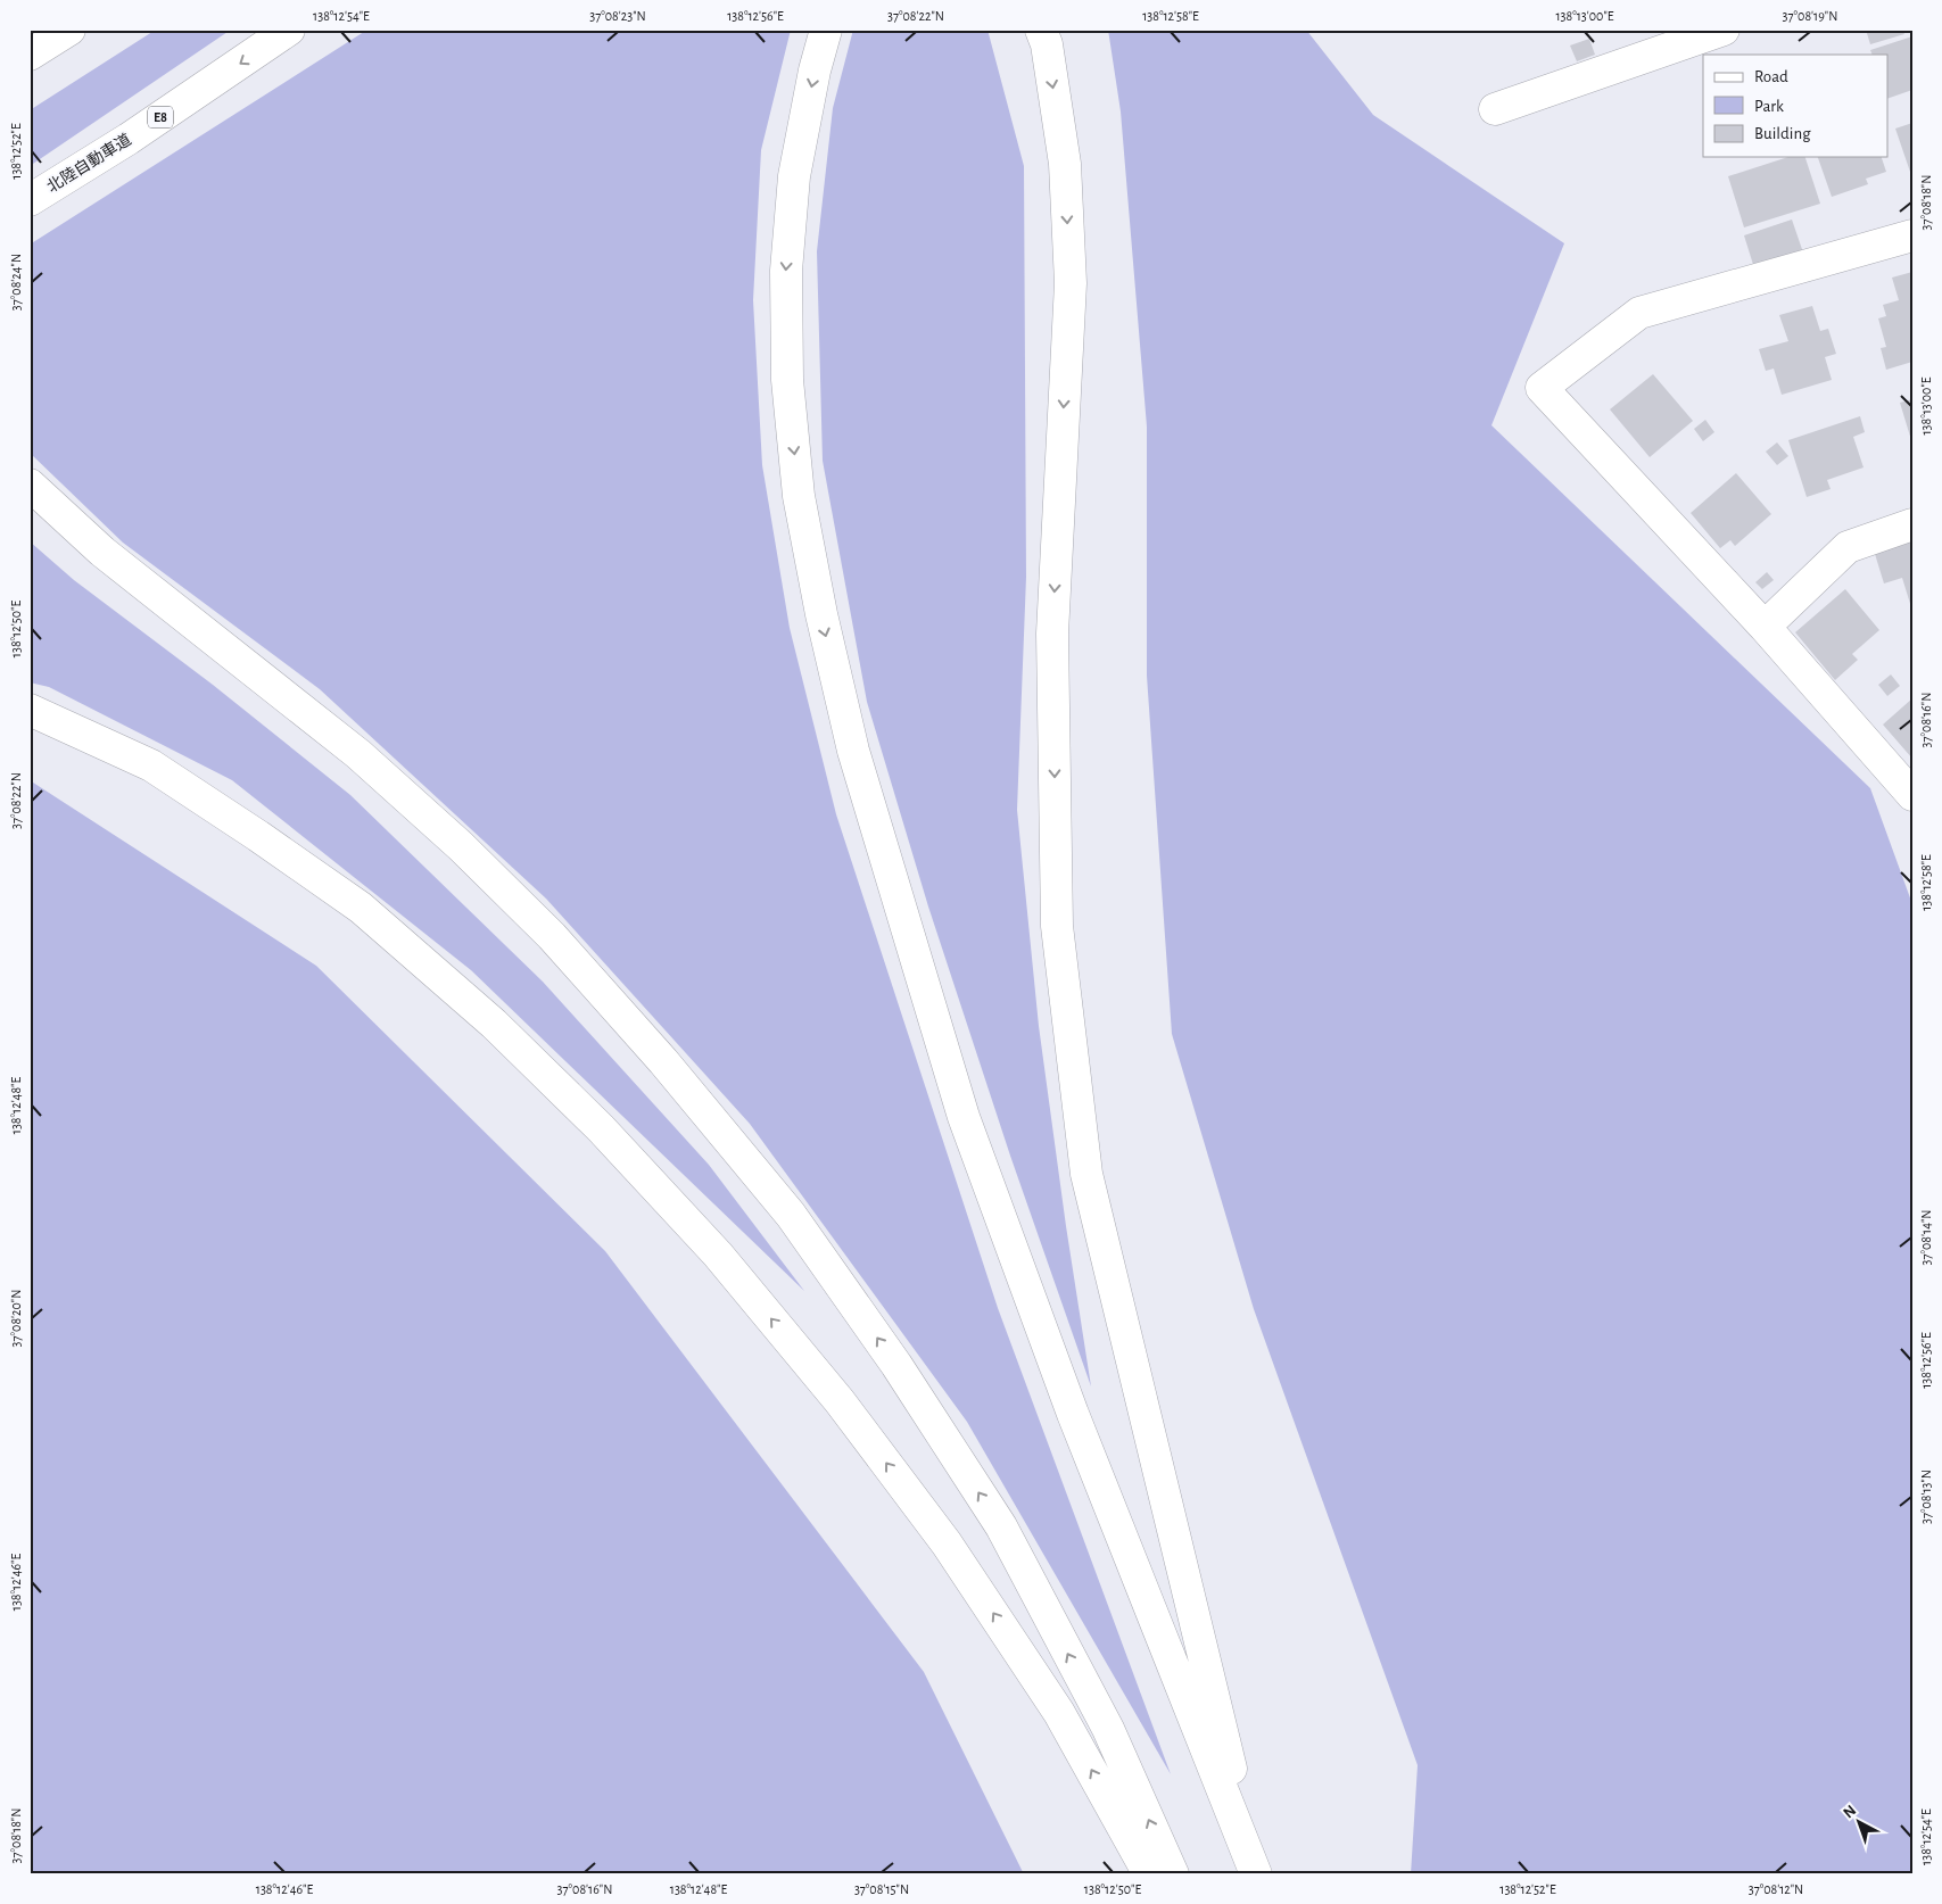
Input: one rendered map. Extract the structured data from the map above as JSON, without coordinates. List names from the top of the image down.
{
  "streets": {
    "main road": ["E8", "北陸自動車道"]
  },
  "one_way": ["北陸自動車道"],
  "legend": ["Road", "Park", "Building"],
  "north": "top left",
  "coordinates": [
    "138°12'54\"E",
    "37°08'23\"N",
    "138°12'56\"E",
    "37°08'22\"N",
    "138°12'58\"E",
    "138°13'00\"E",
    "37°08'19\"N",
    "138°12'52\"E",
    "37°08'18\"N",
    "37°08'24\"N",
    "138°12'50\"E",
    "37°08'16\"N",
    "138°12'48\"E",
    "37°08'14\"N",
    "37°08'20\"N",
    "37°08'13\"N",
    "138°12'46\"E",
    "37°08'15\"N",
    "37°08'12\"N"
  ]
}
